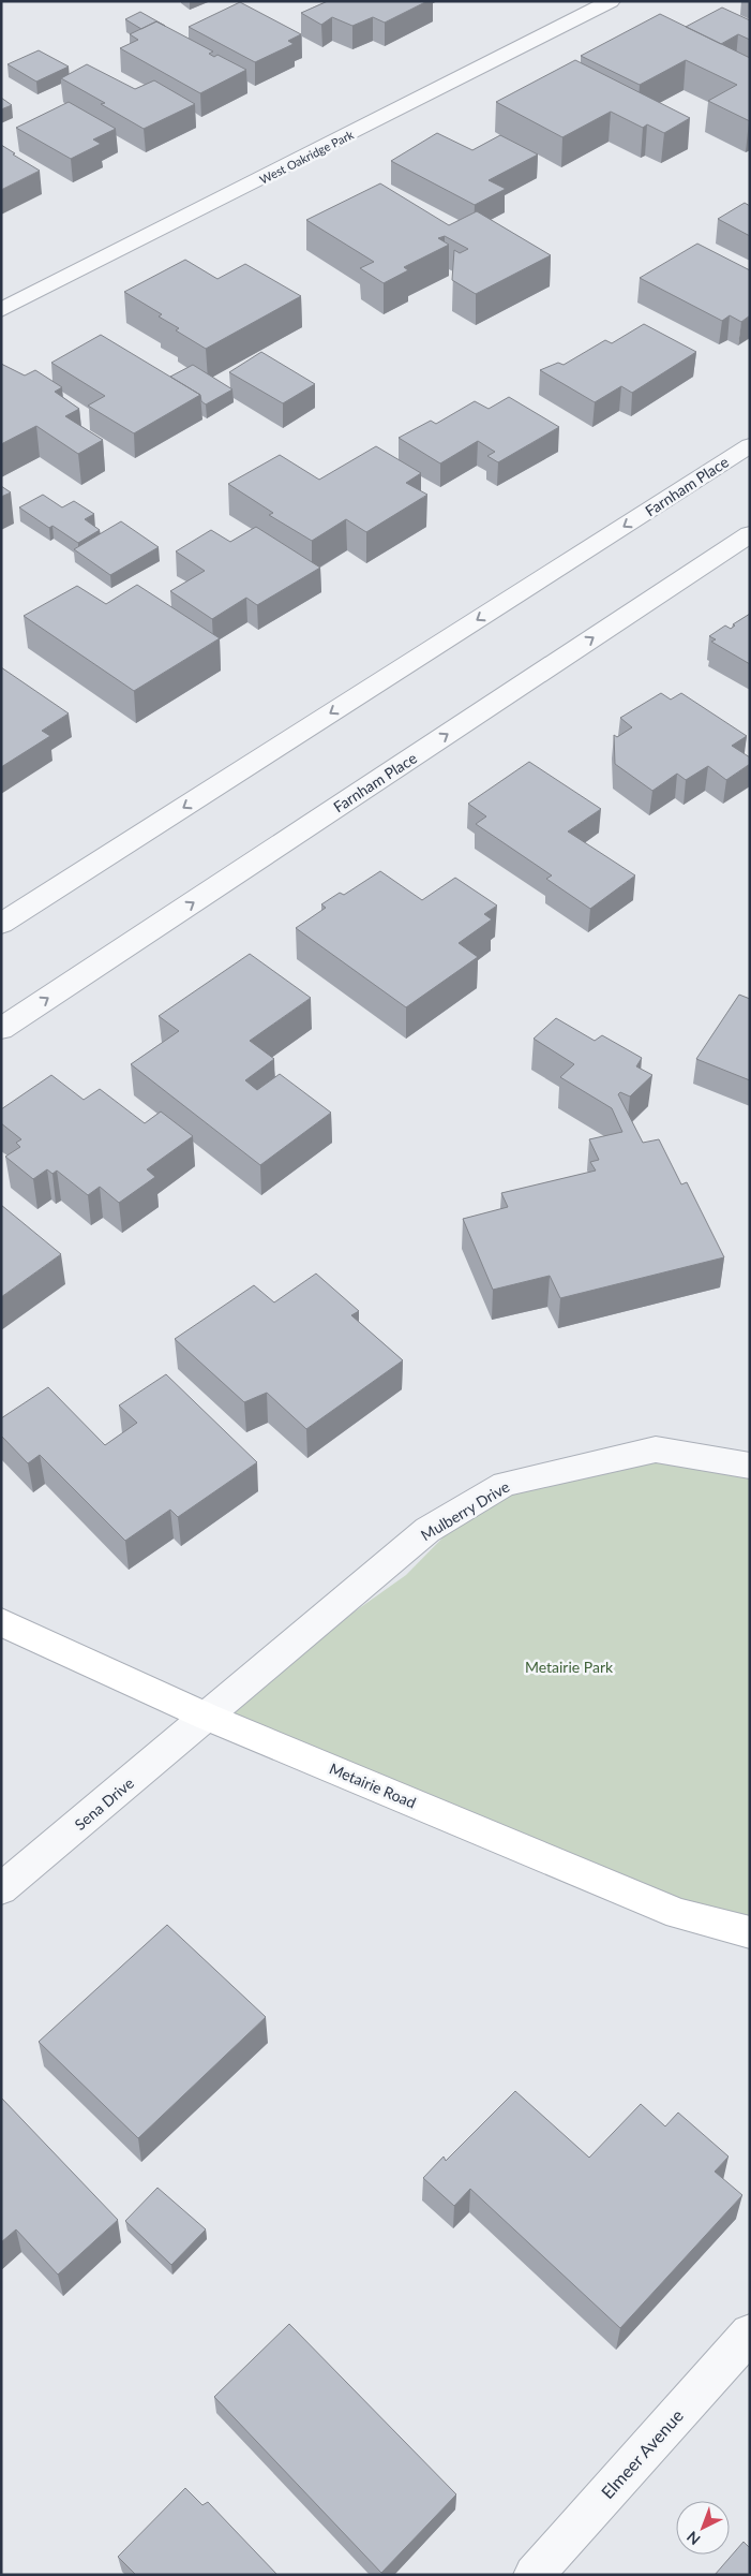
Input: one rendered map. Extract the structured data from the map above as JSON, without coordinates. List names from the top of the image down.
{
  "streets": {
    "main road": ["Metairie Road"],
    "street": [
      "West Oakridge Park",
      "Farnham Place",
      "Mulberry Drive",
      "Sena Drive",
      "Elmeer Avenue"
    ]
  },
  "crossings": [
    ["Mulberry Drive", "Metairie Road"],
    ["Mulberry Drive", "Sena Drive"],
    ["Metairie Road", "Sena Drive"]
  ],
  "parks": ["Metairie Park"],
  "north": "bottom left"
}
